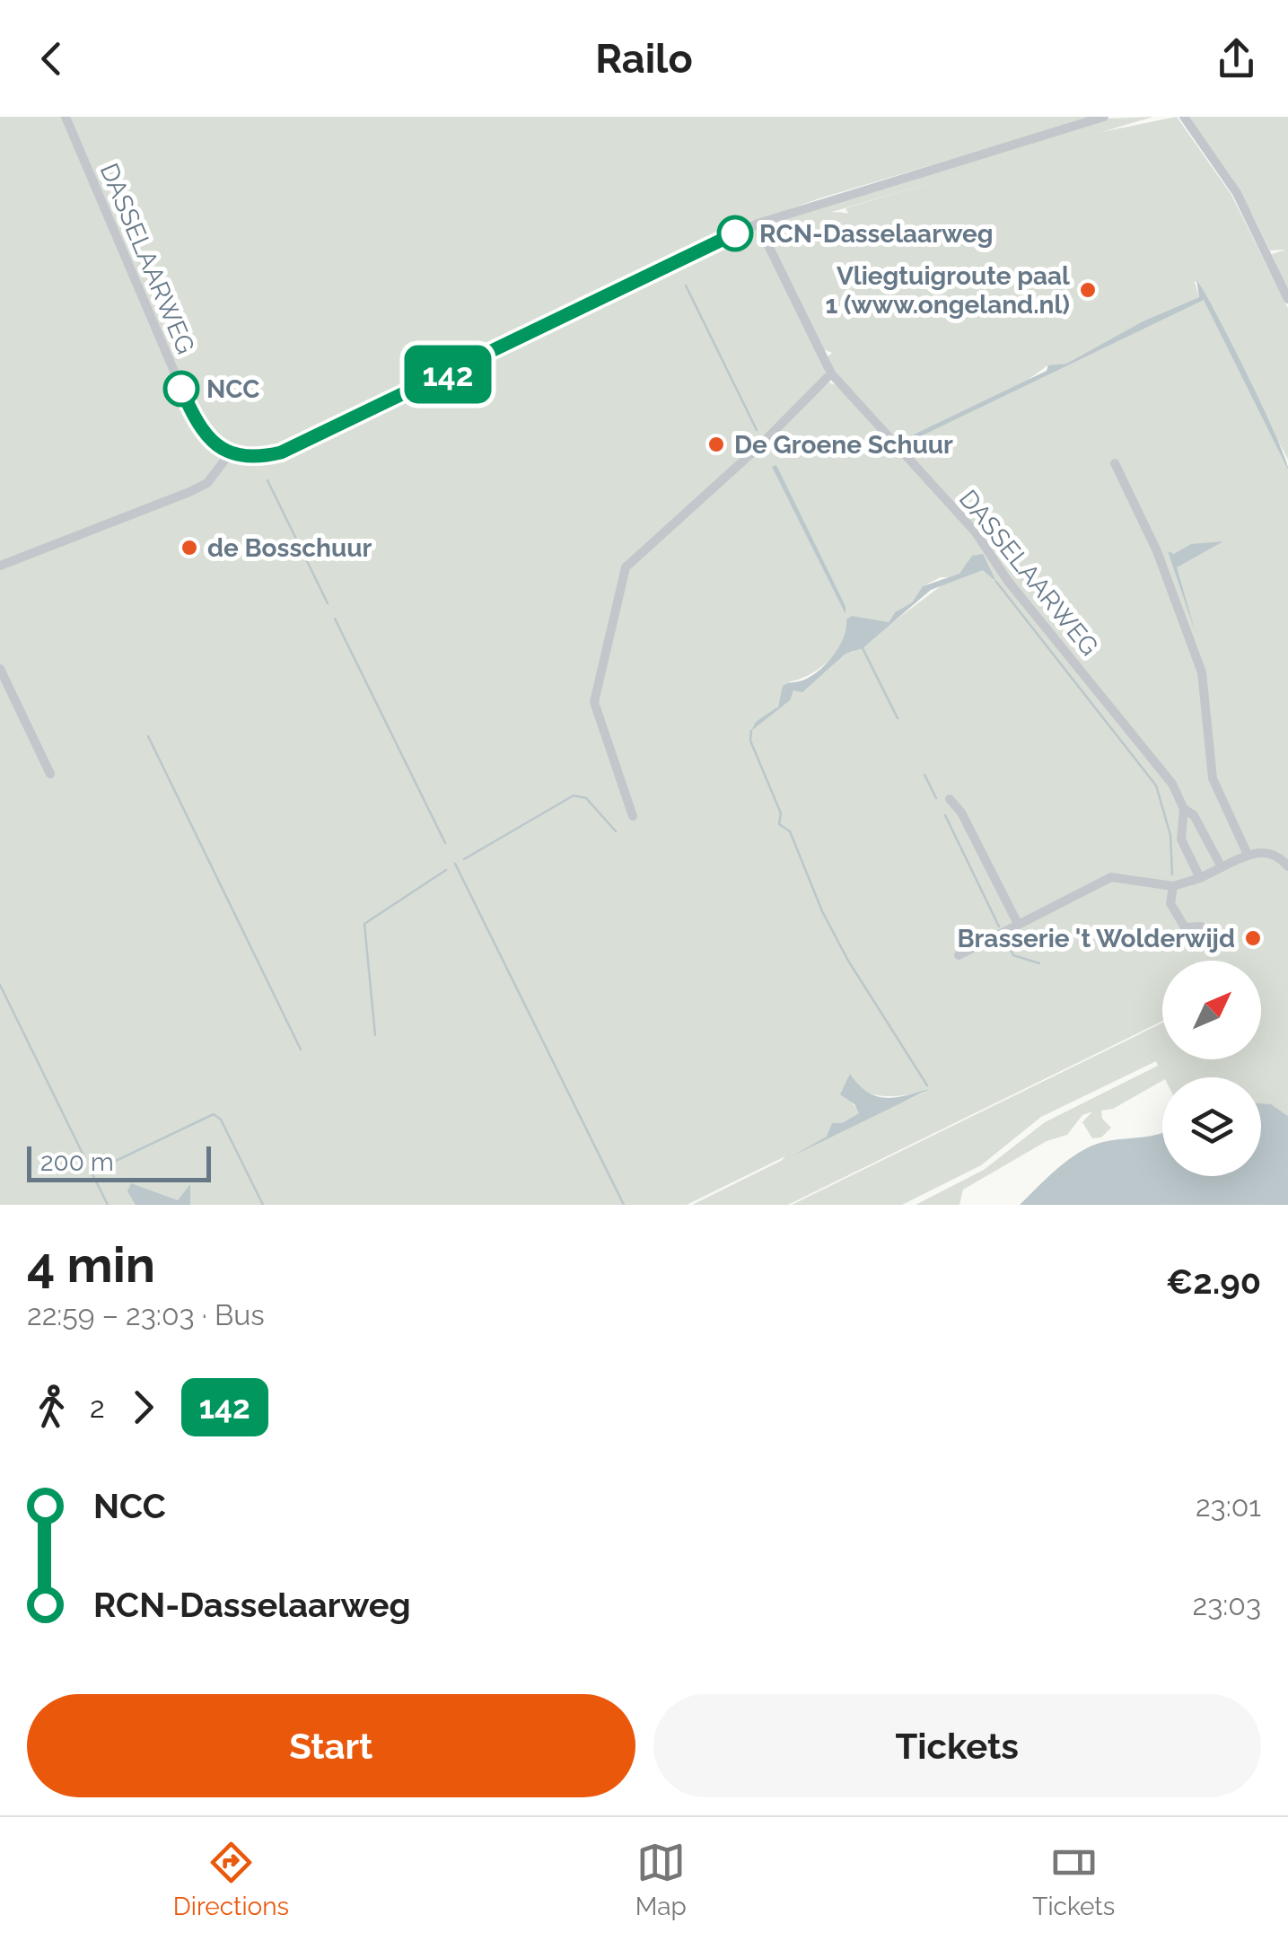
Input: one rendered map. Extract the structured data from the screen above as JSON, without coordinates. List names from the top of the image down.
{
  "streets": {
    "street": ["DASSELAARWEG"]
  },
  "places": [
    "RCN-Dasselaarweg",
    "Vliegtuigroute paal 1 (www.ongeland.nl)",
    "NCC",
    "De Groene Schuur",
    "de Bosschuur",
    "Brasserie 't Wolderwijd"
  ],
  "lines": ["bus line 142"],
  "scale_bar": "200 m",
  "north": "top right",
  "page": {
    "header": "Railo",
    "on_map": "142",
    "scale": "200 m",
    "heading": ["4 min", "22:59 – 23:03 · Bus", "€2.90"],
    "legs": ["2", "142"],
    "list": [
      {
        "name": "NCC",
        "value": "23:01"
      },
      {
        "name": "RCN-Dasselaarweg",
        "value": "23:03"
      }
    ],
    "buttons": ["Start", "Tickets"],
    "tabs": ["Directions", "Map", "Tickets"]
  }
}
